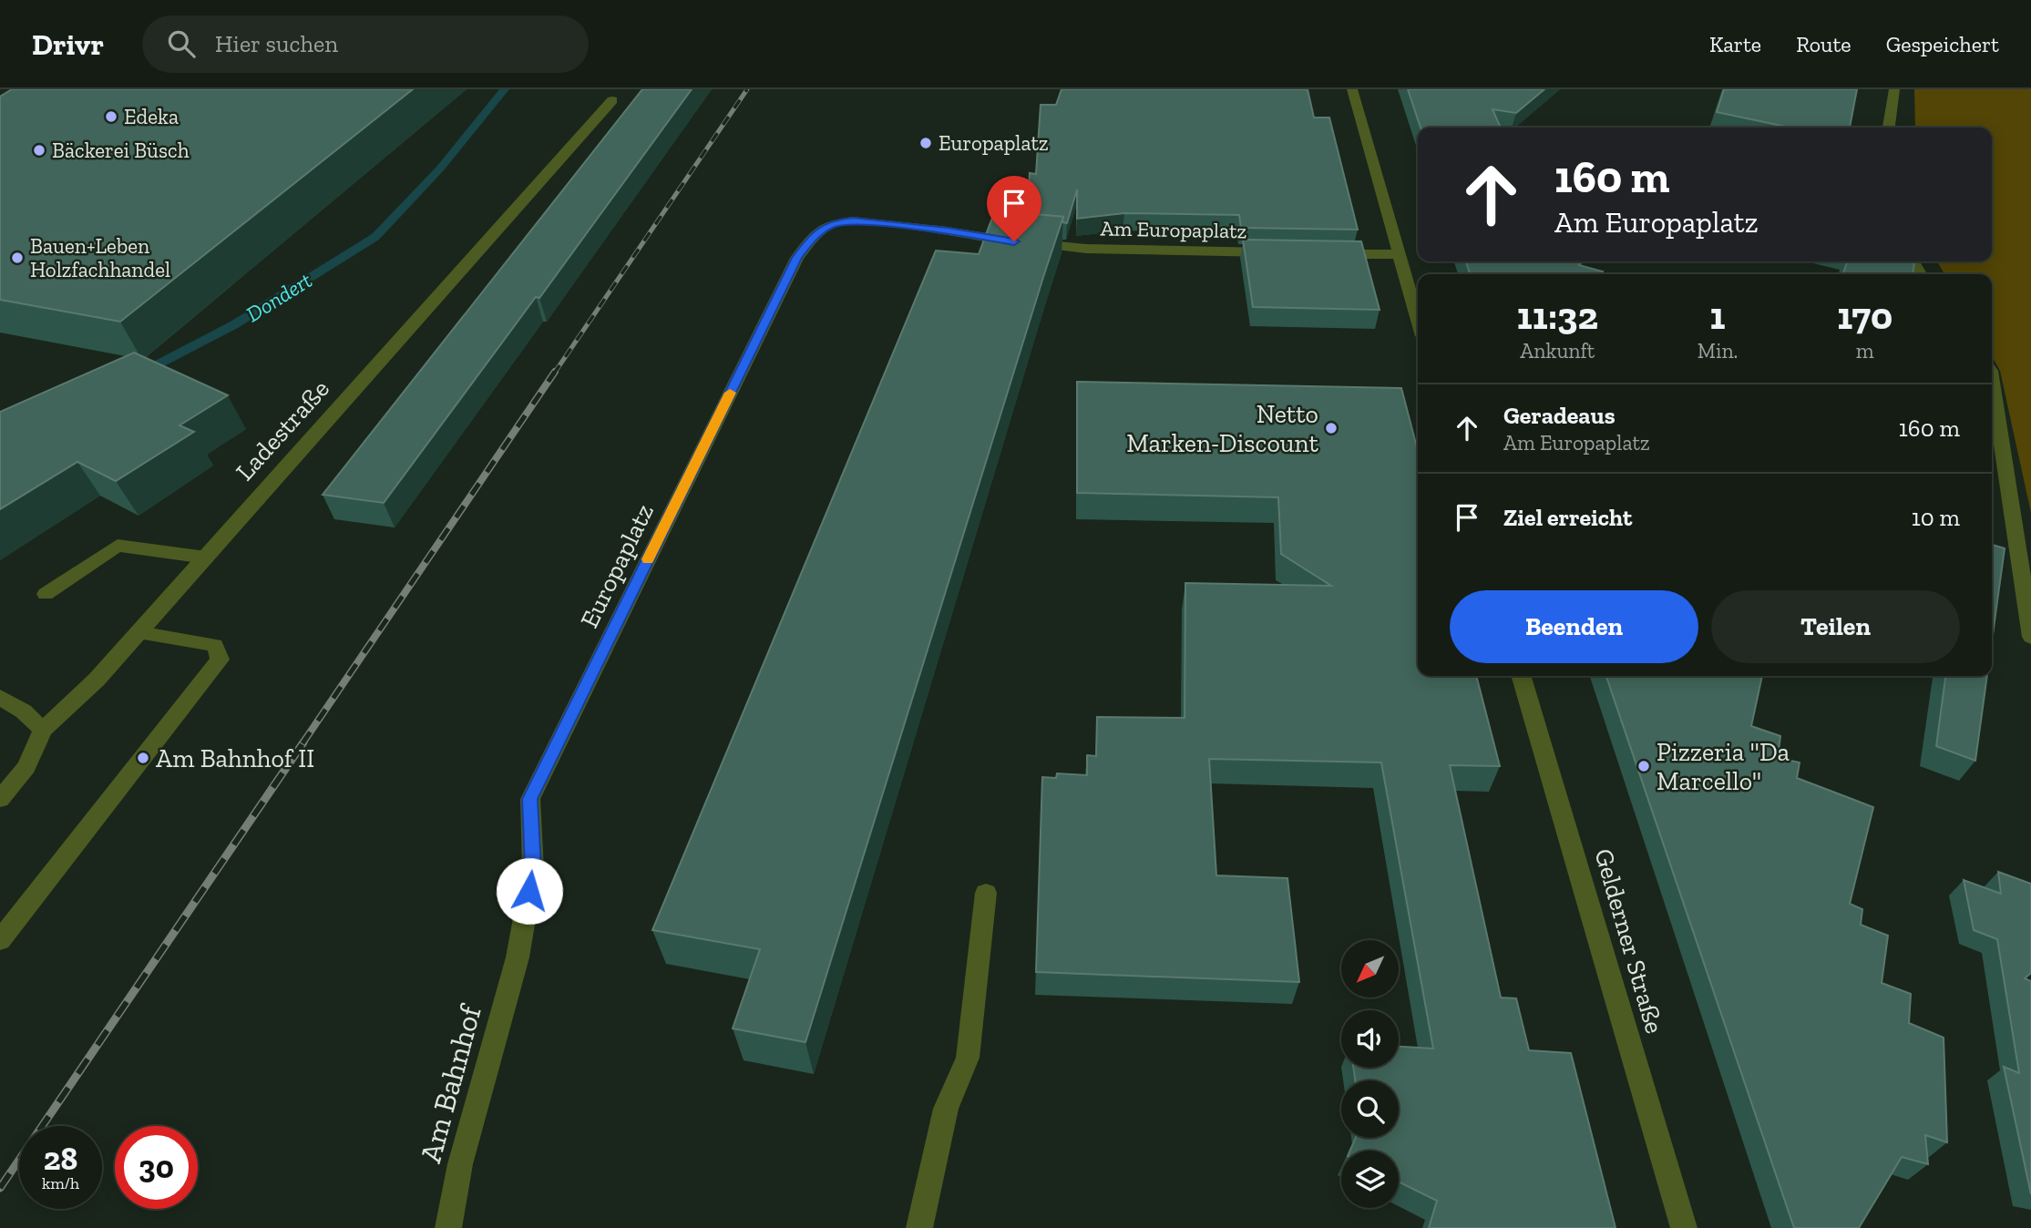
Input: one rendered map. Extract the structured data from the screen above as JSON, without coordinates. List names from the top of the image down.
{
  "streets": {
    "street": [
      "Am Europaplatz",
      "Ladestraße",
      "Europaplatz",
      "Gelderner Straße",
      "Am Bahnhof"
    ]
  },
  "crossings": [
    ["Am Europaplatz", "Europaplatz"],
    ["Europaplatz", "Am Bahnhof"]
  ],
  "water": ["Dondert"],
  "places": [
    "Edeka",
    "Europaplatz",
    "Bäckerei Büsch",
    "Bauen+Leben Holzfachhandel",
    "Netto Marken-Discount",
    "Am Bahnhof II",
    "Pizzeria \"Da Marcello\""
  ],
  "north": "bottom left",
  "page": {
    "header": "Drivr",
    "search": "Hier suchen",
    "nav": ["Karte", "Route", "Gespeichert"],
    "turn": ["160 m", "Am Europaplatz"],
    "eta": [
      "11:32",
      "Ankunft",
      "1",
      "Min.",
      "170",
      "m"
    ],
    "list": [
      {
        "name": "Geradeaus",
        "note": "Am Europaplatz",
        "value": "160 m"
      },
      {
        "name": "Ziel erreicht",
        "value": "10 m"
      }
    ],
    "buttons": ["Beenden", "Teilen"],
    "speed": "28 km/h",
    "limit": "30"
  }
}
